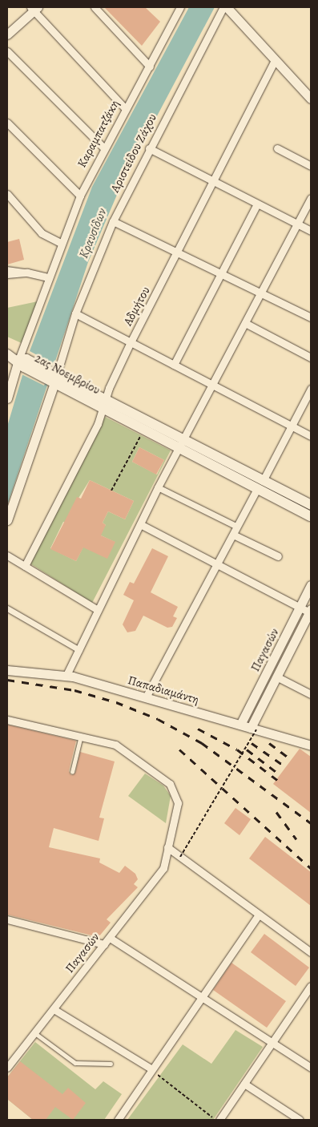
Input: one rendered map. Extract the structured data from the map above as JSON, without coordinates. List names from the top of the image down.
{
  "streets": {
    "main road": ["2ας Νοεμβρίου"],
    "street": [
      "Καραμπατζάκη",
      "Αριστείδου Ζάχου",
      "Αδμήτου",
      "Παγασών",
      "Παπαδιαμάντη"
    ]
  },
  "crossings": [
    ["Καραμπατζάκη", "2ας Νοεμβρίου"],
    ["Αριστείδου Ζάχου", "2ας Νοεμβρίου"],
    ["Αδμήτου", "2ας Νοεμβρίου"],
    ["Παγασών", "Παπαδιαμάντη"]
  ],
  "water": ["Κραυσίδων"]
}
